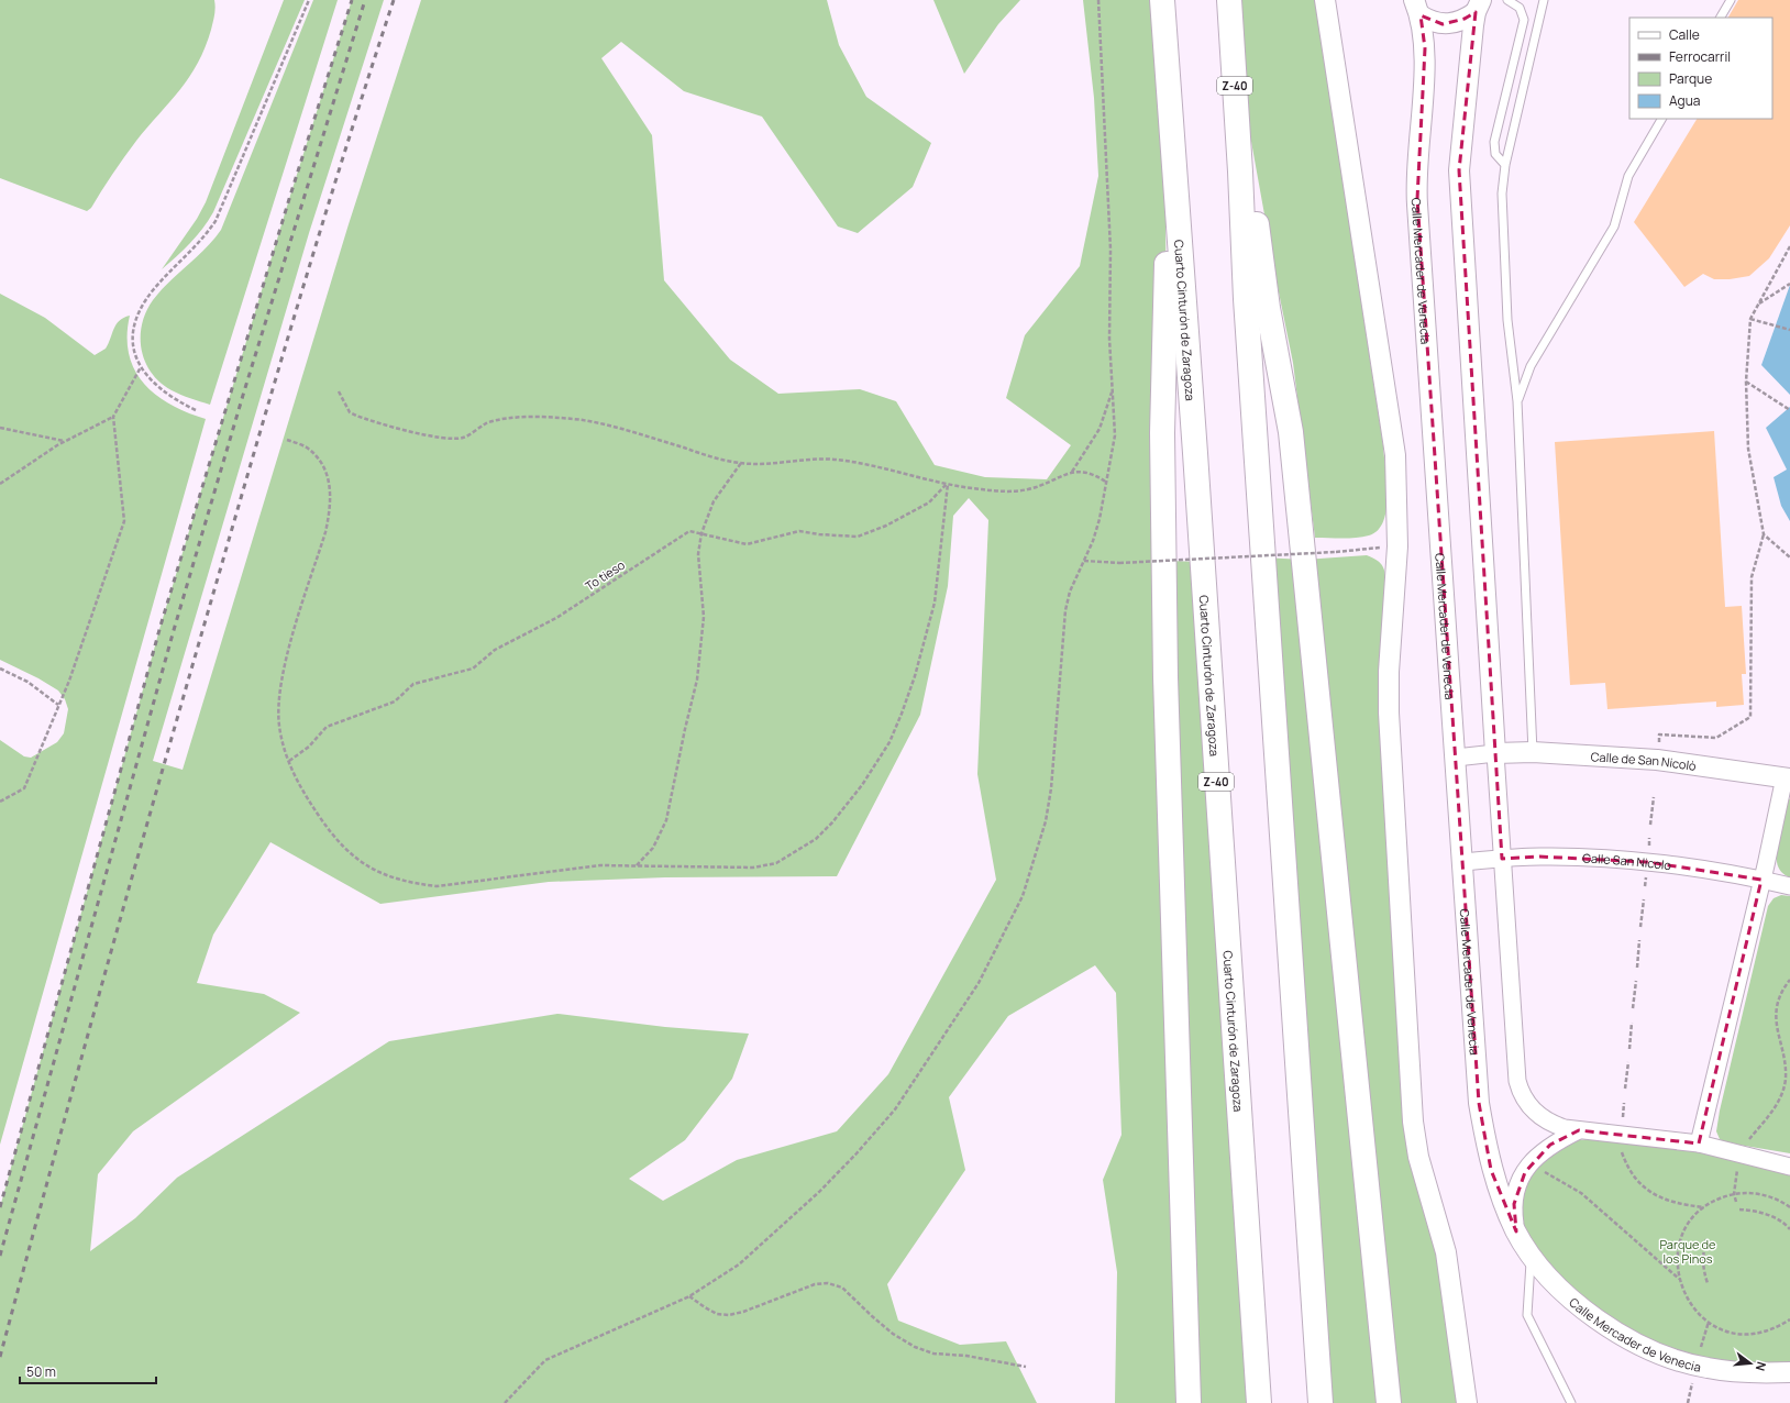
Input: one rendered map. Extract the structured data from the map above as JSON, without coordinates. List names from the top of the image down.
{
  "streets": {
    "highway": ["Z-40", "Cuarto Cinturón de Zaragoza"],
    "street": ["Calle Mercader de Venecia", "Calle de San Nicolò", "Calle San Nicolo"],
    "path": ["To tieso"]
  },
  "crossings": [
    ["Calle Mercader de Venecia", "Calle de San Nicolò"],
    ["Calle Mercader de Venecia", "Calle San Nicolo"]
  ],
  "parks": ["Parque de los Pinos"],
  "legend": [
    "Calle",
    "Ferrocarril",
    "Parque",
    "Agua"
  ],
  "scale_bar": "50 m",
  "north": "right"
}
